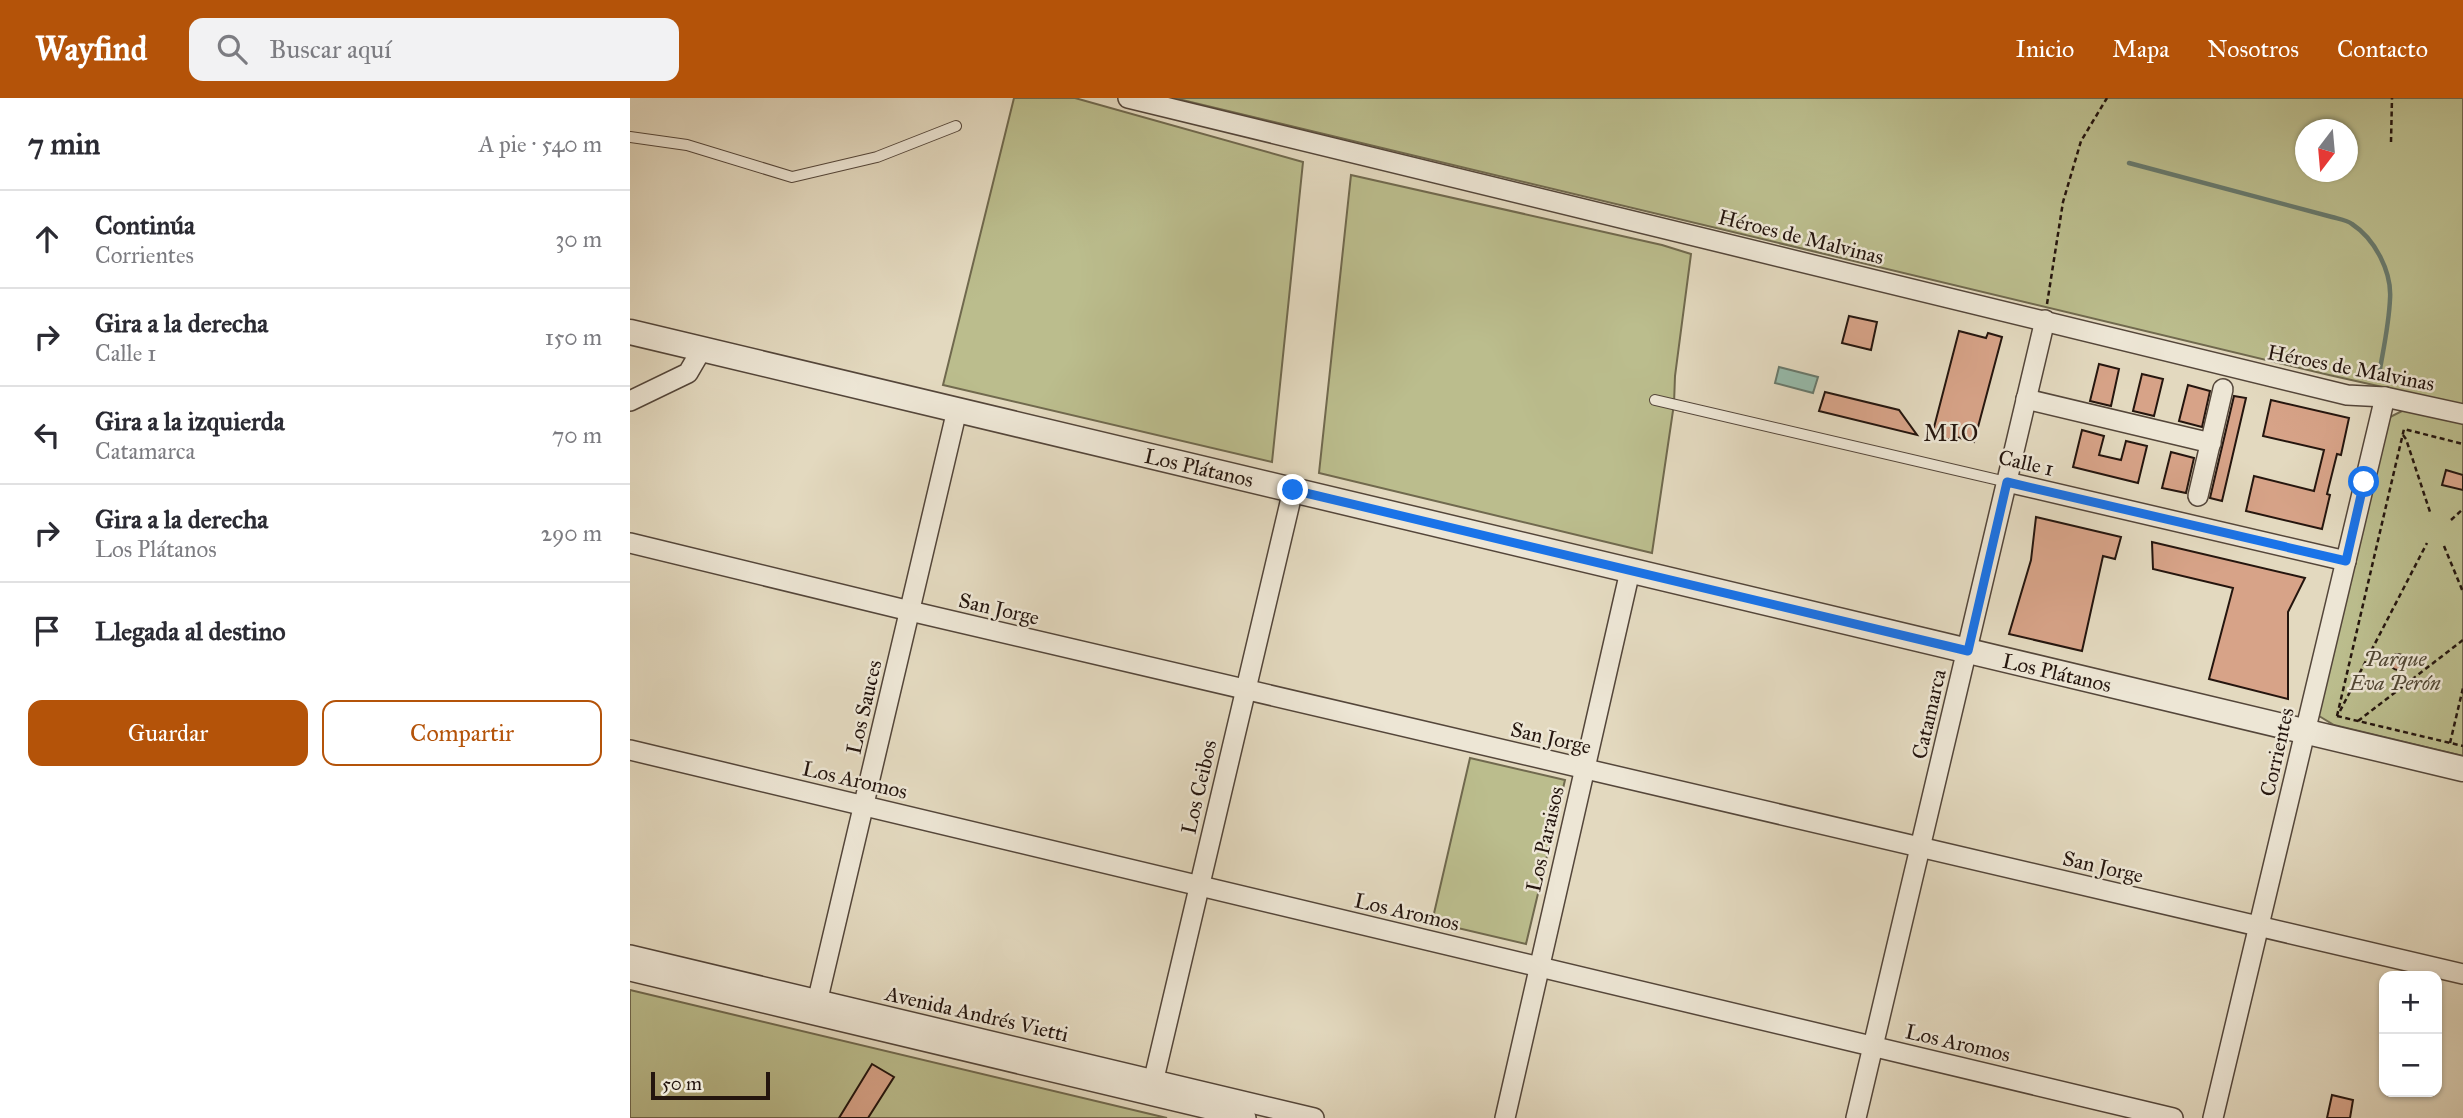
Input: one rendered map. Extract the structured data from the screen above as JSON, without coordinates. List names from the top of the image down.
{
  "streets": {
    "street": [
      "Héroes de Malvinas",
      "Calle 1",
      "Los Plátanos",
      "San Jorge",
      "Los Sauces",
      "Catamarca",
      "Corrientes",
      "Los Aromos",
      "Los Ceibos",
      "Los Paraisos",
      "Avenida Andrés Vietti"
    ]
  },
  "crossings": [
    ["Héroes de Malvinas", "Catamarca"],
    ["Héroes de Malvinas", "Corrientes"],
    ["Calle 1", "Catamarca"],
    ["Calle 1", "Corrientes"],
    ["Los Plátanos", "Los Sauces"],
    ["Los Plátanos", "Catamarca"],
    ["Los Plátanos", "Corrientes"],
    ["Los Plátanos", "Los Ceibos"],
    ["Los Plátanos", "Los Paraisos"],
    ["San Jorge", "Los Sauces"],
    ["San Jorge", "Catamarca"],
    ["San Jorge", "Corrientes"],
    ["San Jorge", "Los Ceibos"],
    ["San Jorge", "Los Paraisos"],
    ["Los Sauces", "Los Aromos"],
    ["Los Sauces", "Avenida Andrés Vietti"],
    ["Catamarca", "Los Aromos"],
    ["Los Aromos", "Los Ceibos"],
    ["Los Aromos", "Los Paraisos"],
    ["Los Ceibos", "Avenida Andrés Vietti"]
  ],
  "districts": ["MIO"],
  "parks": ["Parque Eva Perón"],
  "scale_bar": "50 m",
  "north": "bottom",
  "page": {
    "header": "Wayfind",
    "search": "Buscar aquí",
    "nav": [
      "Inicio",
      "Mapa",
      "Nosotros",
      "Contacto"
    ],
    "heading": ["7 min", "A pie · 540 m"],
    "list": [
      ["Continúa", "Corrientes", "30 m"],
      ["Gira a la derecha", "Calle 1", "150 m"],
      ["Gira a la izquierda", "Catamarca", "70 m"],
      ["Gira a la derecha", "Los Plátanos", "290 m"],
      "Llegada al destino"
    ],
    "buttons": ["Guardar", "Compartir"],
    "map_buttons": ["+", "−"],
    "scale": "50 m"
  }
}
